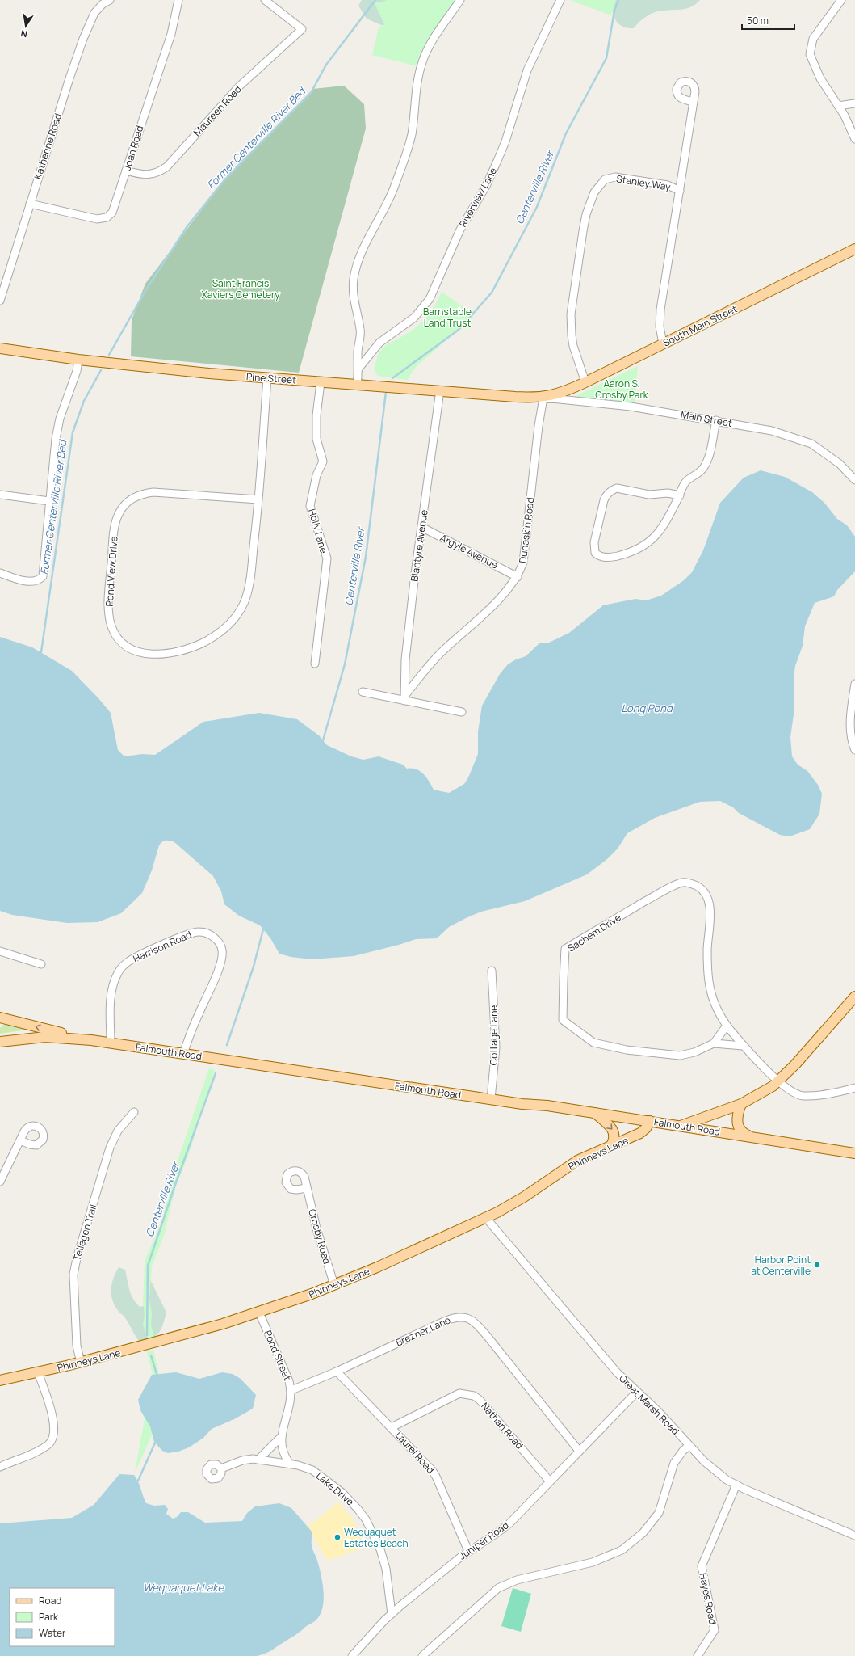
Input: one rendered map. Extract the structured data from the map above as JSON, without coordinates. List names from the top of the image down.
{
  "streets": {
    "main road": [
      "South Main Street",
      "Pine Street",
      "Falmouth Road",
      "Phinneys Lane"
    ],
    "street": [
      "Maureen Road",
      "Katherine Road",
      "Joan Road",
      "Stanley Way",
      "Riverview Lane",
      "Main Street",
      "Dunaskin Road",
      "Holly Lane",
      "Blantyre Avenue",
      "Argyle Avenue",
      "Pond View Drive",
      "Sachem Drive",
      "Harrison Road",
      "Cottage Lane",
      "Tellegen Trail",
      "Crosby Road",
      "Brezner Lane",
      "Pond Street",
      "Great Marsh Road",
      "Nathan Road",
      "Laurel Road",
      "Lake Drive",
      "Juniper Road",
      "Hayes Road"
    ]
  },
  "crossings": [
    ["Maureen Road", "Joan Road"],
    ["Katherine Road", "Joan Road"],
    ["Stanley Way", "South Main Street"],
    ["South Main Street", "Pine Street"],
    ["South Main Street", "Main Street"],
    ["South Main Street", "Dunaskin Road"],
    ["Pine Street", "Main Street"],
    ["Pine Street", "Dunaskin Road"],
    ["Pine Street", "Holly Lane"],
    ["Pine Street", "Blantyre Avenue"],
    ["Pine Street", "Pond View Drive"],
    ["Main Street", "Dunaskin Road"],
    ["Dunaskin Road", "Blantyre Avenue"],
    ["Dunaskin Road", "Argyle Avenue"],
    ["Blantyre Avenue", "Argyle Avenue"],
    ["Harrison Road", "Falmouth Road"],
    ["Cottage Lane", "Falmouth Road"],
    ["Falmouth Road", "Phinneys Lane"],
    ["Phinneys Lane", "Tellegen Trail"],
    ["Phinneys Lane", "Crosby Road"],
    ["Phinneys Lane", "Pond Street"],
    ["Phinneys Lane", "Great Marsh Road"],
    ["Brezner Lane", "Pond Street"],
    ["Brezner Lane", "Laurel Road"],
    ["Brezner Lane", "Juniper Road"],
    ["Great Marsh Road", "Juniper Road"],
    ["Great Marsh Road", "Hayes Road"],
    ["Nathan Road", "Laurel Road"],
    ["Nathan Road", "Juniper Road"],
    ["Laurel Road", "Juniper Road"],
    ["Lake Drive", "Juniper Road"]
  ],
  "water": [
    "Former Centerville River Bed",
    "Centerville River",
    "Long Pond",
    "Wequaquet Lake"
  ],
  "parks": ["Saint Francis Xaviers Cemetery", "Barnstable Land Trust", "Aaron S. Crosby Park"],
  "places": ["Harbor Point at Centerville", "Wequaquet Estates Beach"],
  "legend": ["Road", "Park", "Water"],
  "scale_bar": "50 m",
  "north": "bottom"
}
